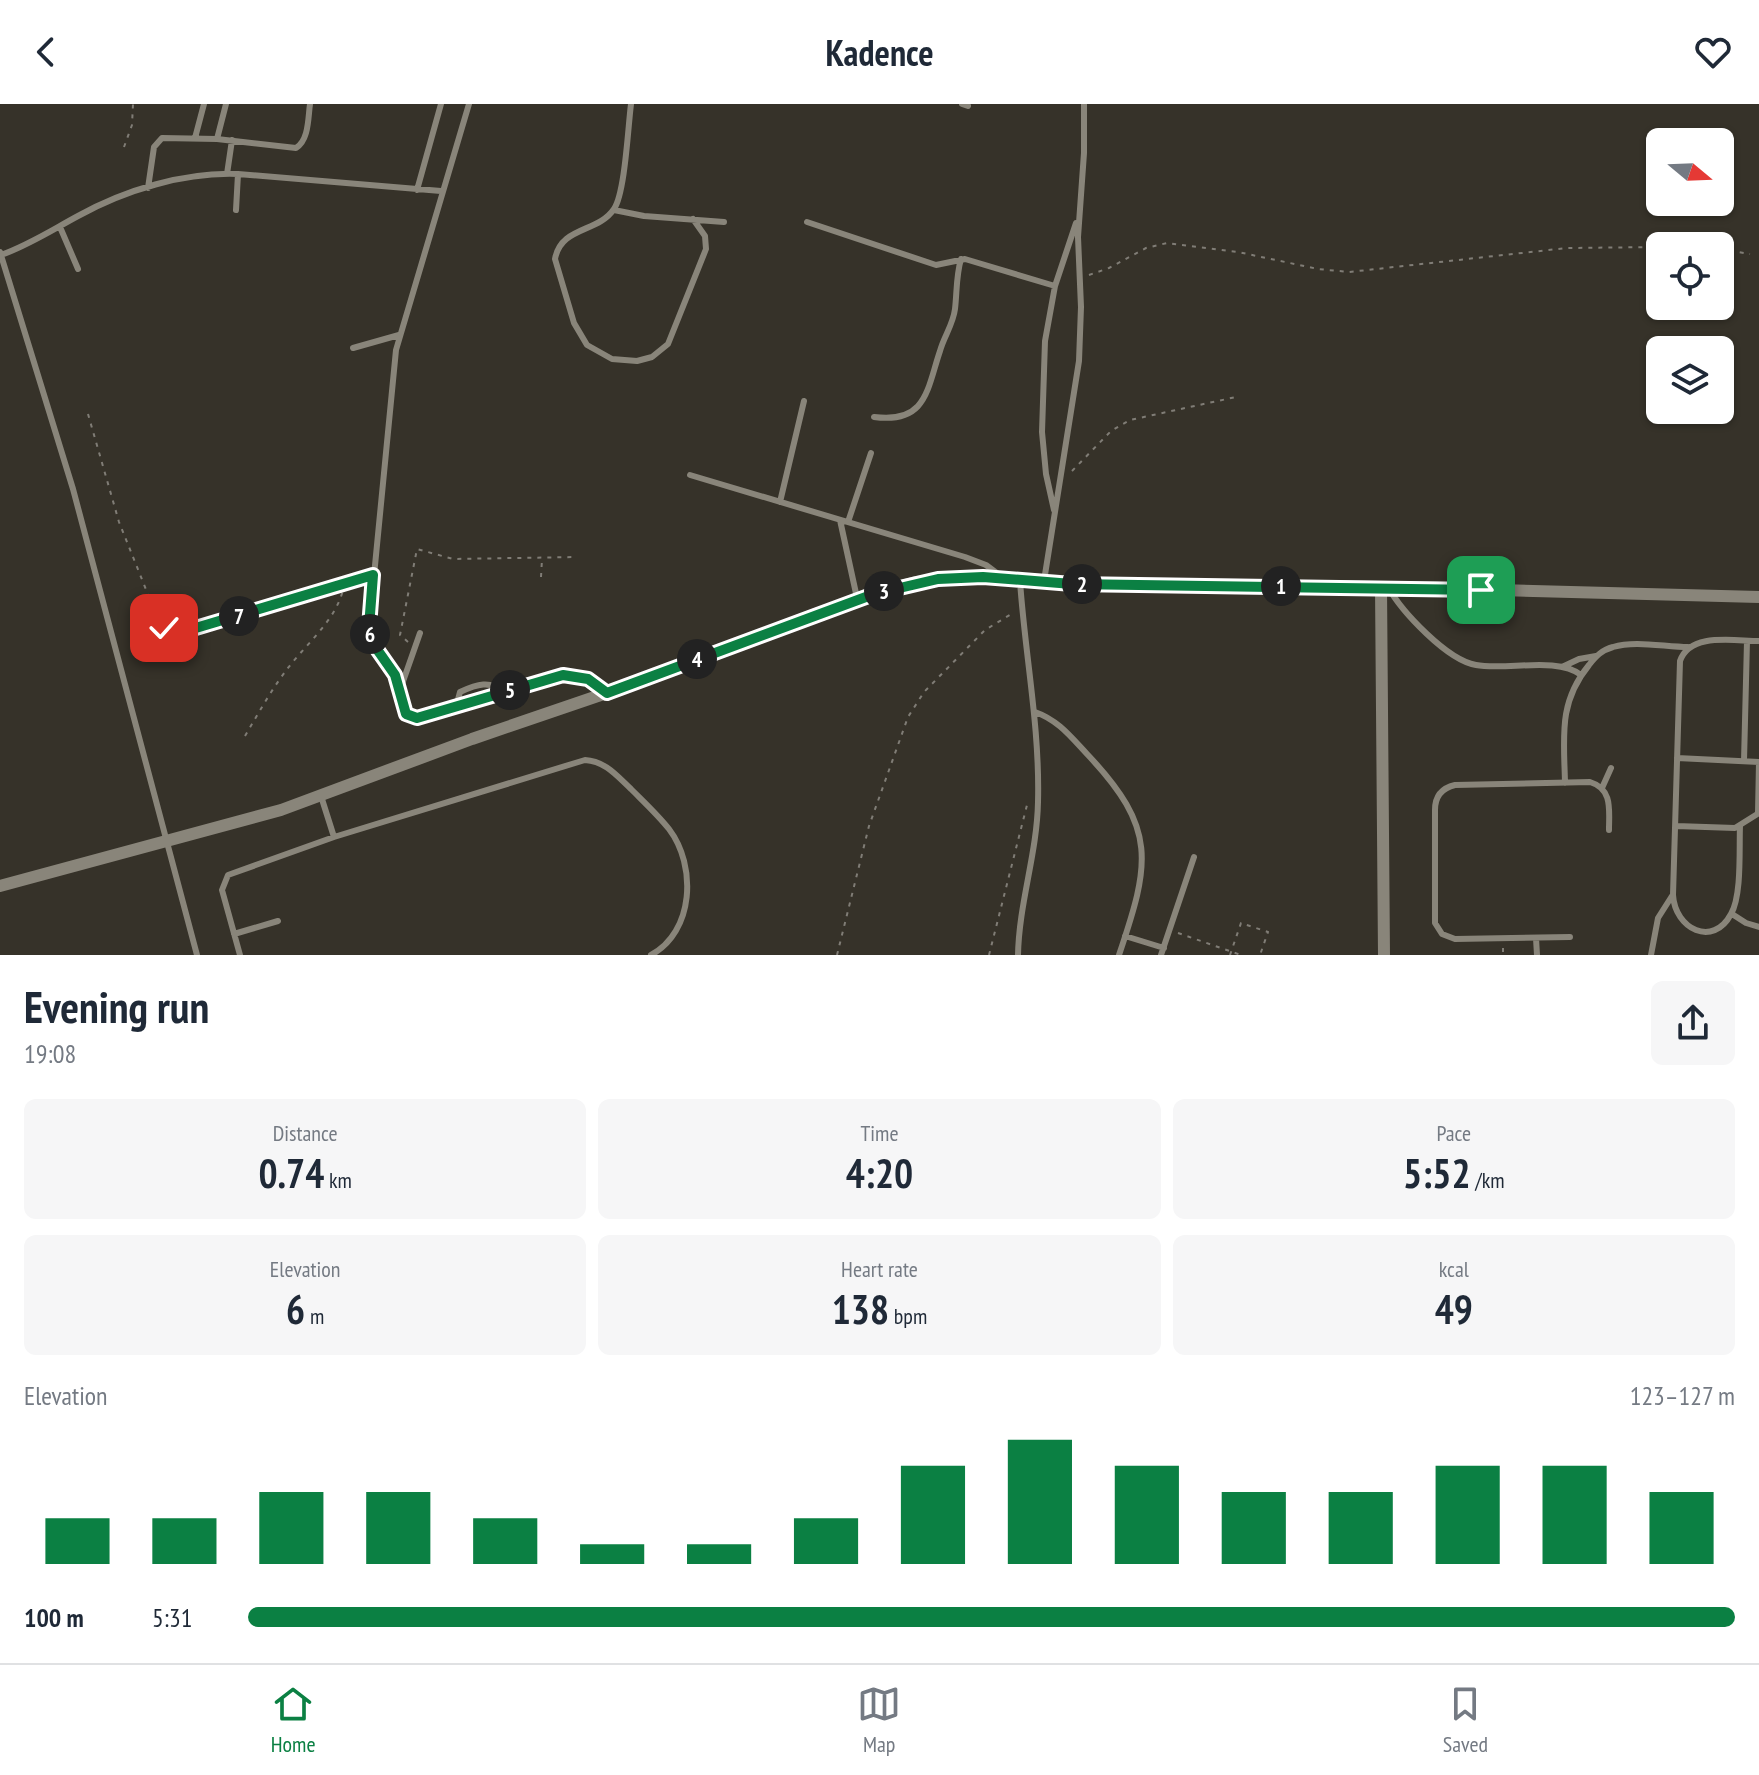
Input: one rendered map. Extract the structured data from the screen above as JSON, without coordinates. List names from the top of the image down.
{
  "north": "right",
  "page": {
    "header": "Kadence",
    "pins": [
      "2",
      "1",
      "3",
      "7",
      "6",
      "4",
      "5"
    ],
    "heading": ["Evening run", "19:08"],
    "stats": [
      ["Distance", "0.74 km"],
      ["Time", "4:20"],
      ["Pace", "5:52 /km"],
      ["Elevation", "6 m"],
      ["Heart rate", "138 bpm"],
      ["kcal", "49"]
    ],
    "chart": ["Elevation", "123–127 m"],
    "list": [
      {
        "name": "100 m",
        "note": "5:31"
      }
    ],
    "tabs": ["Home", "Map", "Saved"]
  }
}
